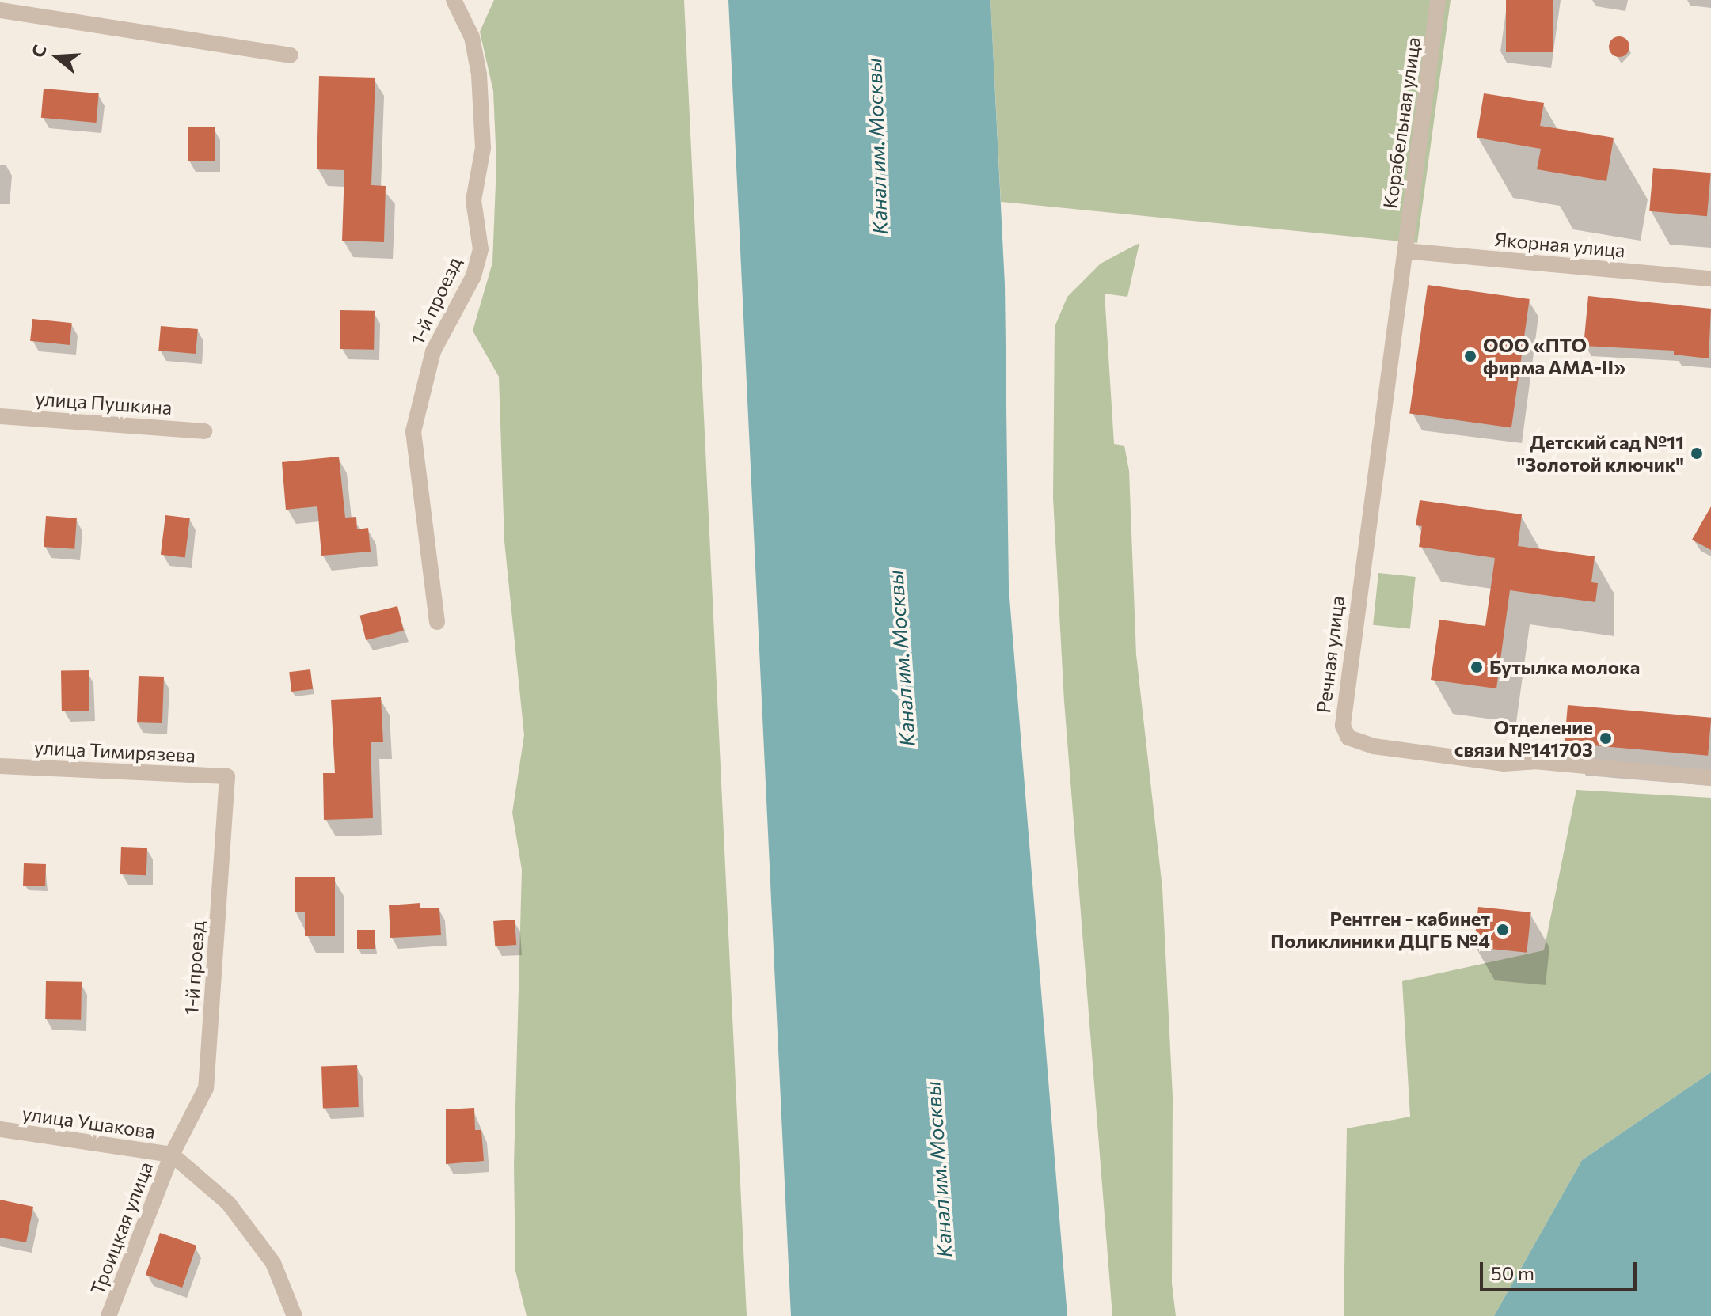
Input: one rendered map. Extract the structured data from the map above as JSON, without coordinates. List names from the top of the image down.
{
  "streets": {
    "street": [
      "Корабельная улица",
      "Якорная улица",
      "1-й проезд",
      "улица Пушкина",
      "Речная улица",
      "улица Тимирязева",
      "улица Ушакова",
      "Троицкая улица"
    ]
  },
  "crossings": [
    ["Корабельная улица", "Якорная улица"],
    ["Корабельная улица", "Речная улица"],
    ["Якорная улица", "Речная улица"],
    ["1-й проезд", "улица Тимирязева"],
    ["1-й проезд", "улица Ушакова"],
    ["1-й проезд", "Троицкая улица"],
    ["улица Ушакова", "Троицкая улица"]
  ],
  "water": ["Канал им. Москвы"],
  "places": [
    "ООО «ПТО фирма АМА-II»",
    "Детский сад №11 \"Золотой ключик\"",
    "Бутылка молока",
    "Отделение связи №141703",
    "Рентген - кабинет Поликлиники ДЦГБ №4"
  ],
  "scale_bar": "50 m",
  "north": "left"
}
